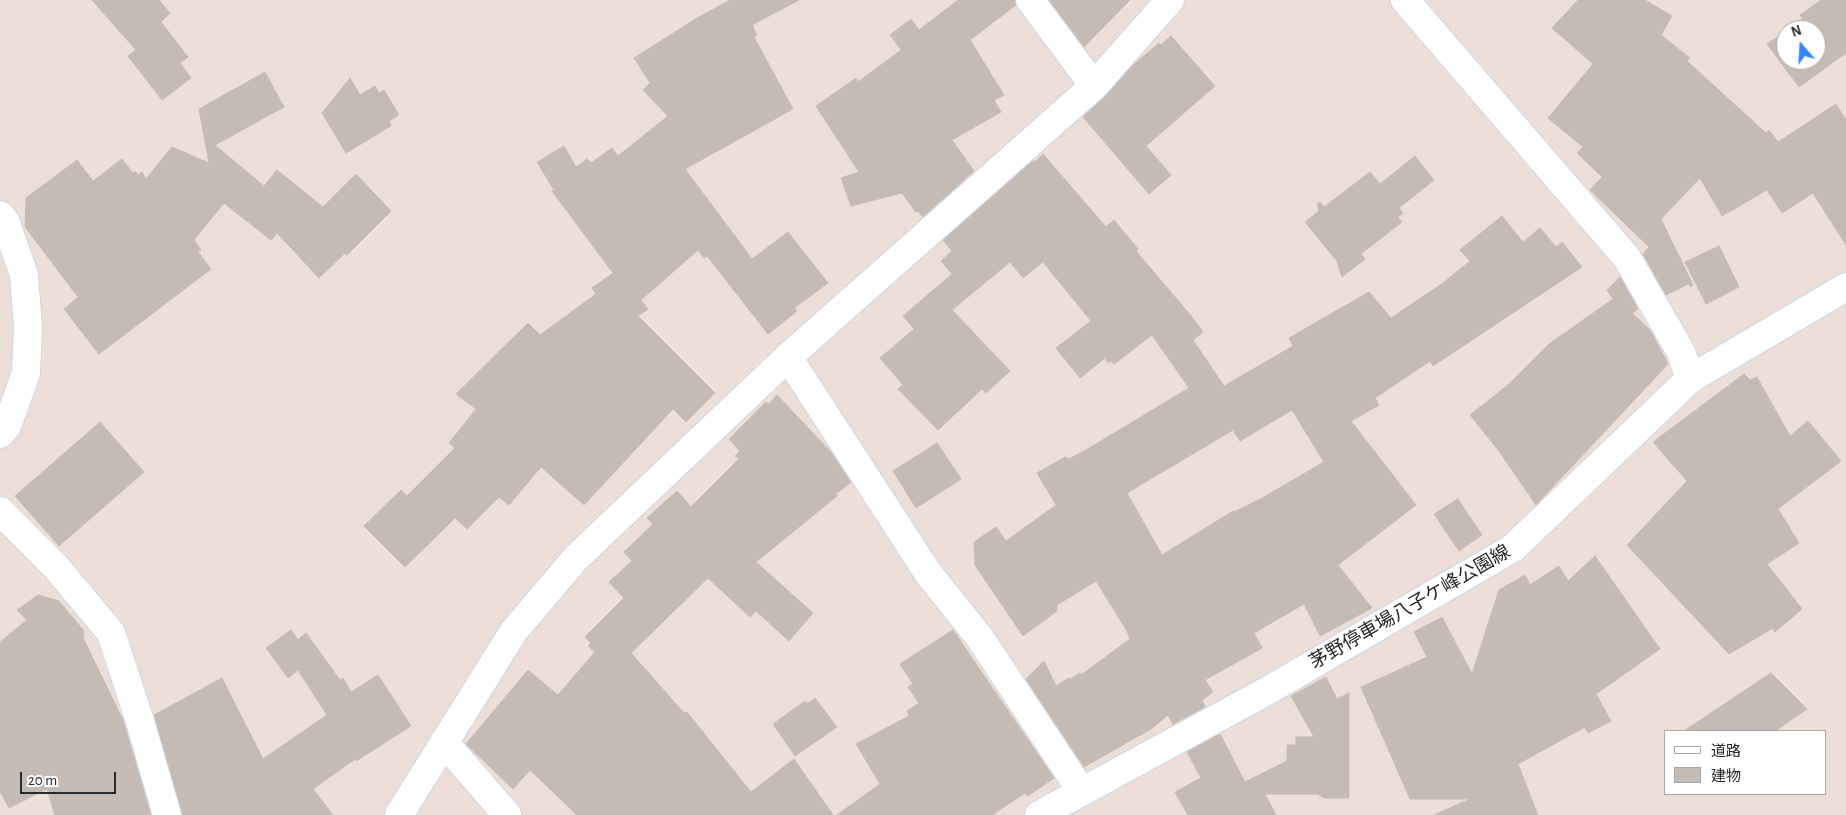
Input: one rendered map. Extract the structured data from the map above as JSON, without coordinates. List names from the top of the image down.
{
  "streets": {
    "street": ["茅野停車場八子ケ峰公園線"]
  },
  "legend": ["道路", "建物"],
  "scale_bar": "20 m",
  "north": "top"
}
